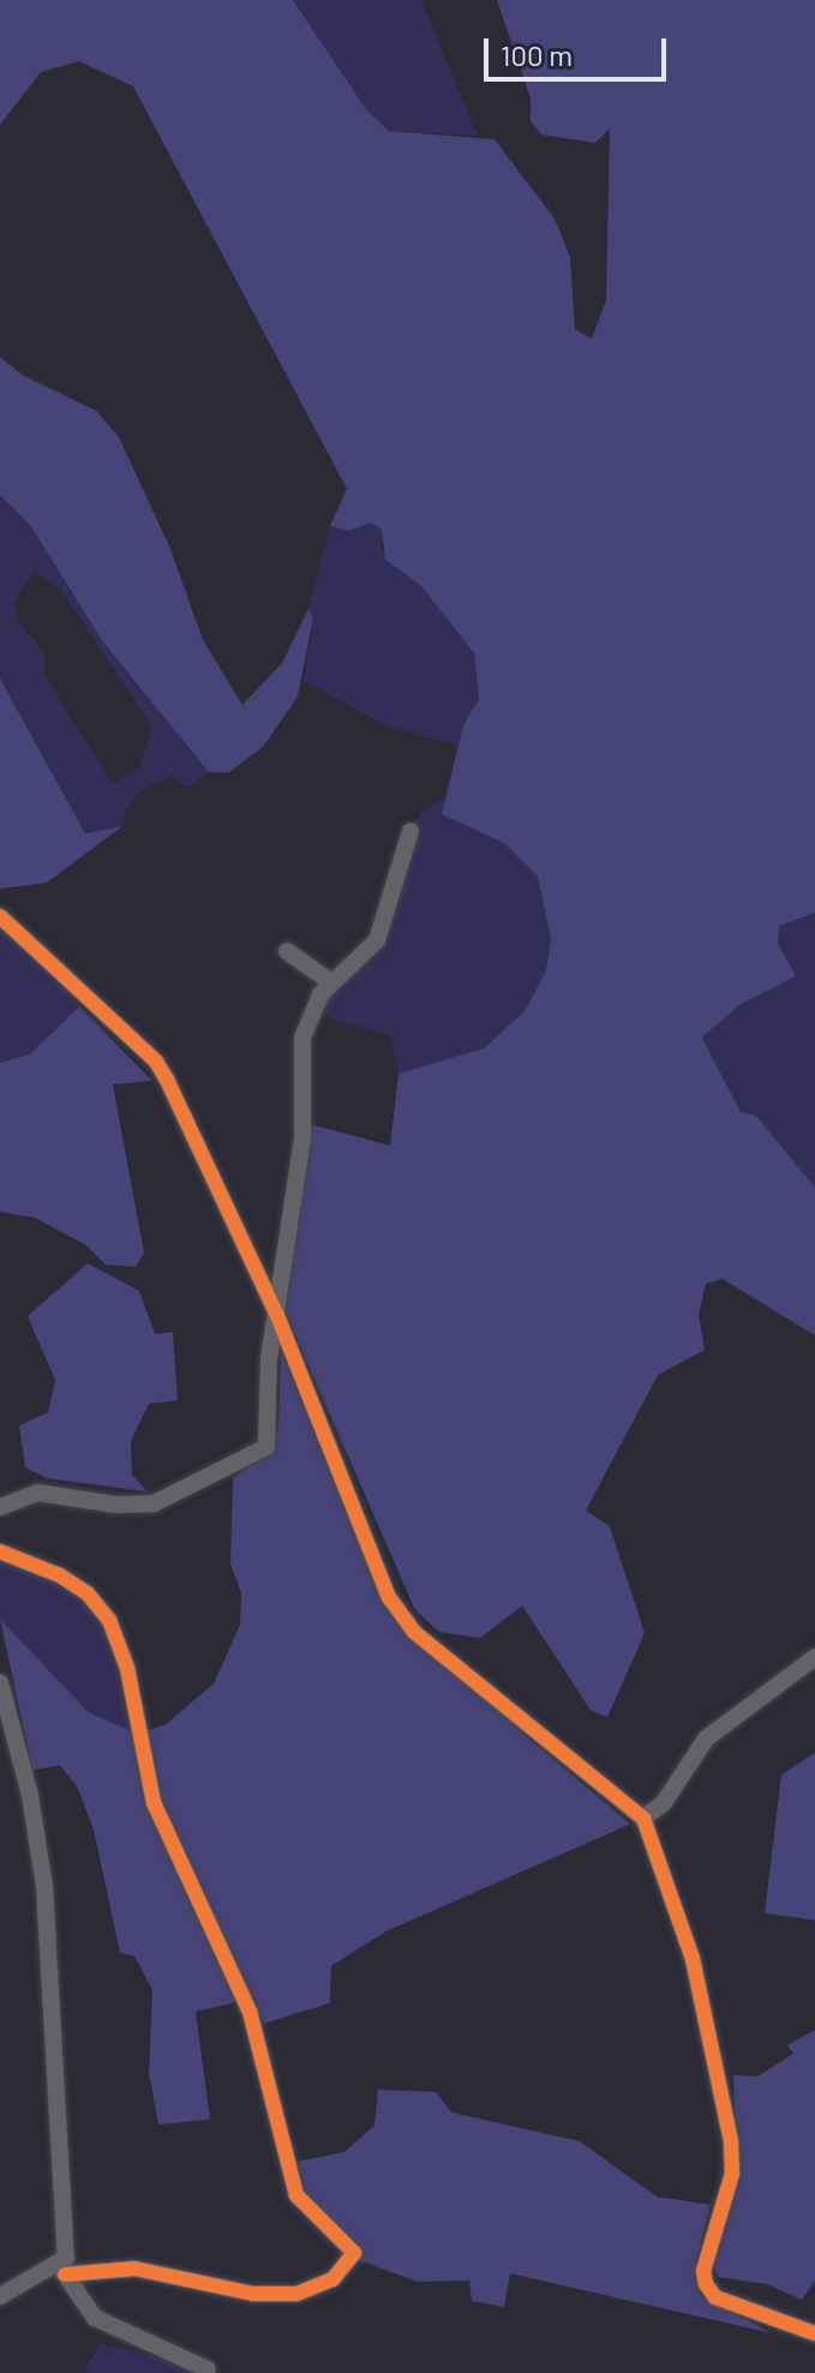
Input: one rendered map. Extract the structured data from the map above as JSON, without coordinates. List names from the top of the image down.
{
  "scale_bar": "100 m"
}
